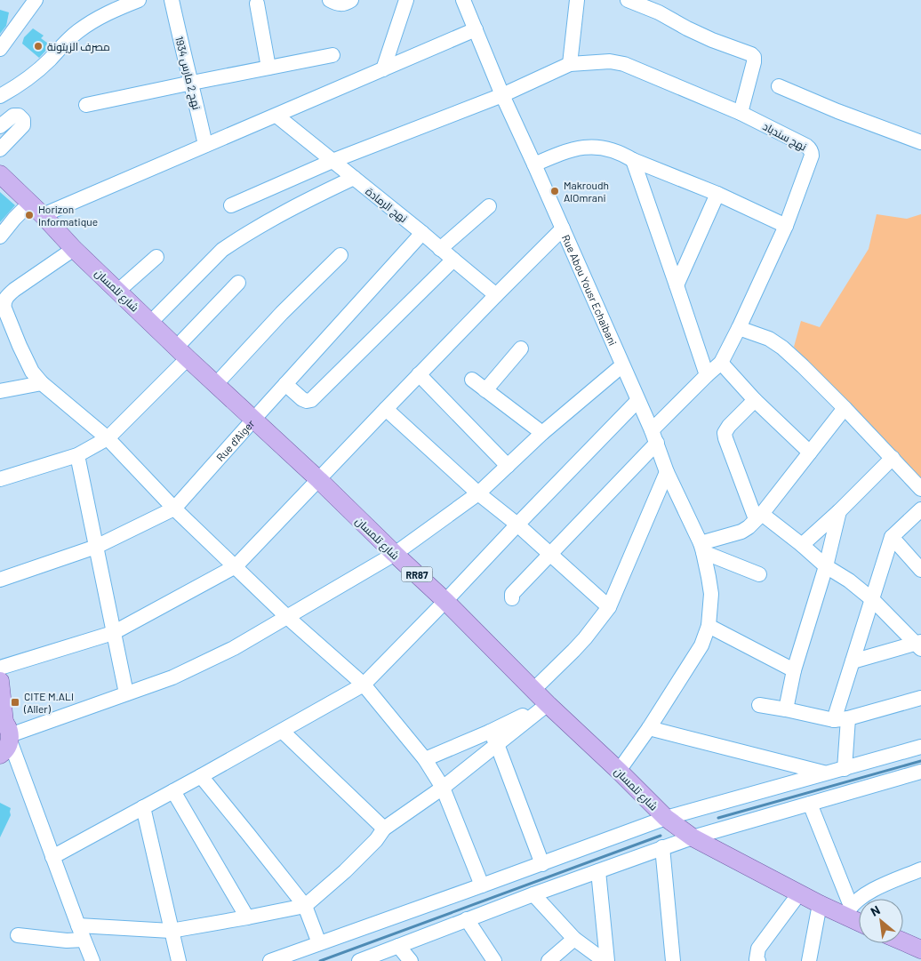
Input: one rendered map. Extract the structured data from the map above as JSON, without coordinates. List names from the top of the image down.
{
  "streets": {
    "main road": ["شارع تلمسان", "RR87"],
    "street": [
      "نهج 2 مارس 1934",
      "نهج سندباد",
      "نهج الرمادة",
      "Rue Abou Yousr Echaibani",
      "Rue d'Aiger"
    ]
  },
  "crossings": [
    ["نهج سندباد", "نهج الرمادة"],
    ["نهج سندباد", "Rue Abou Yousr Echaibani"],
    ["نهج الرمادة", "Rue d'Aiger"],
    ["شارع تلمسان", "Rue Abou Yousr Echaibani"],
    ["شارع تلمسان", "Rue d'Aiger"]
  ],
  "places": {
    "other": ["مصرف الزيتونة", "Makroudh AlOmrani", "Horizon Informatique"],
    "transit": ["CITE M.ALI (Aller)"]
  },
  "north": "top left"
}
